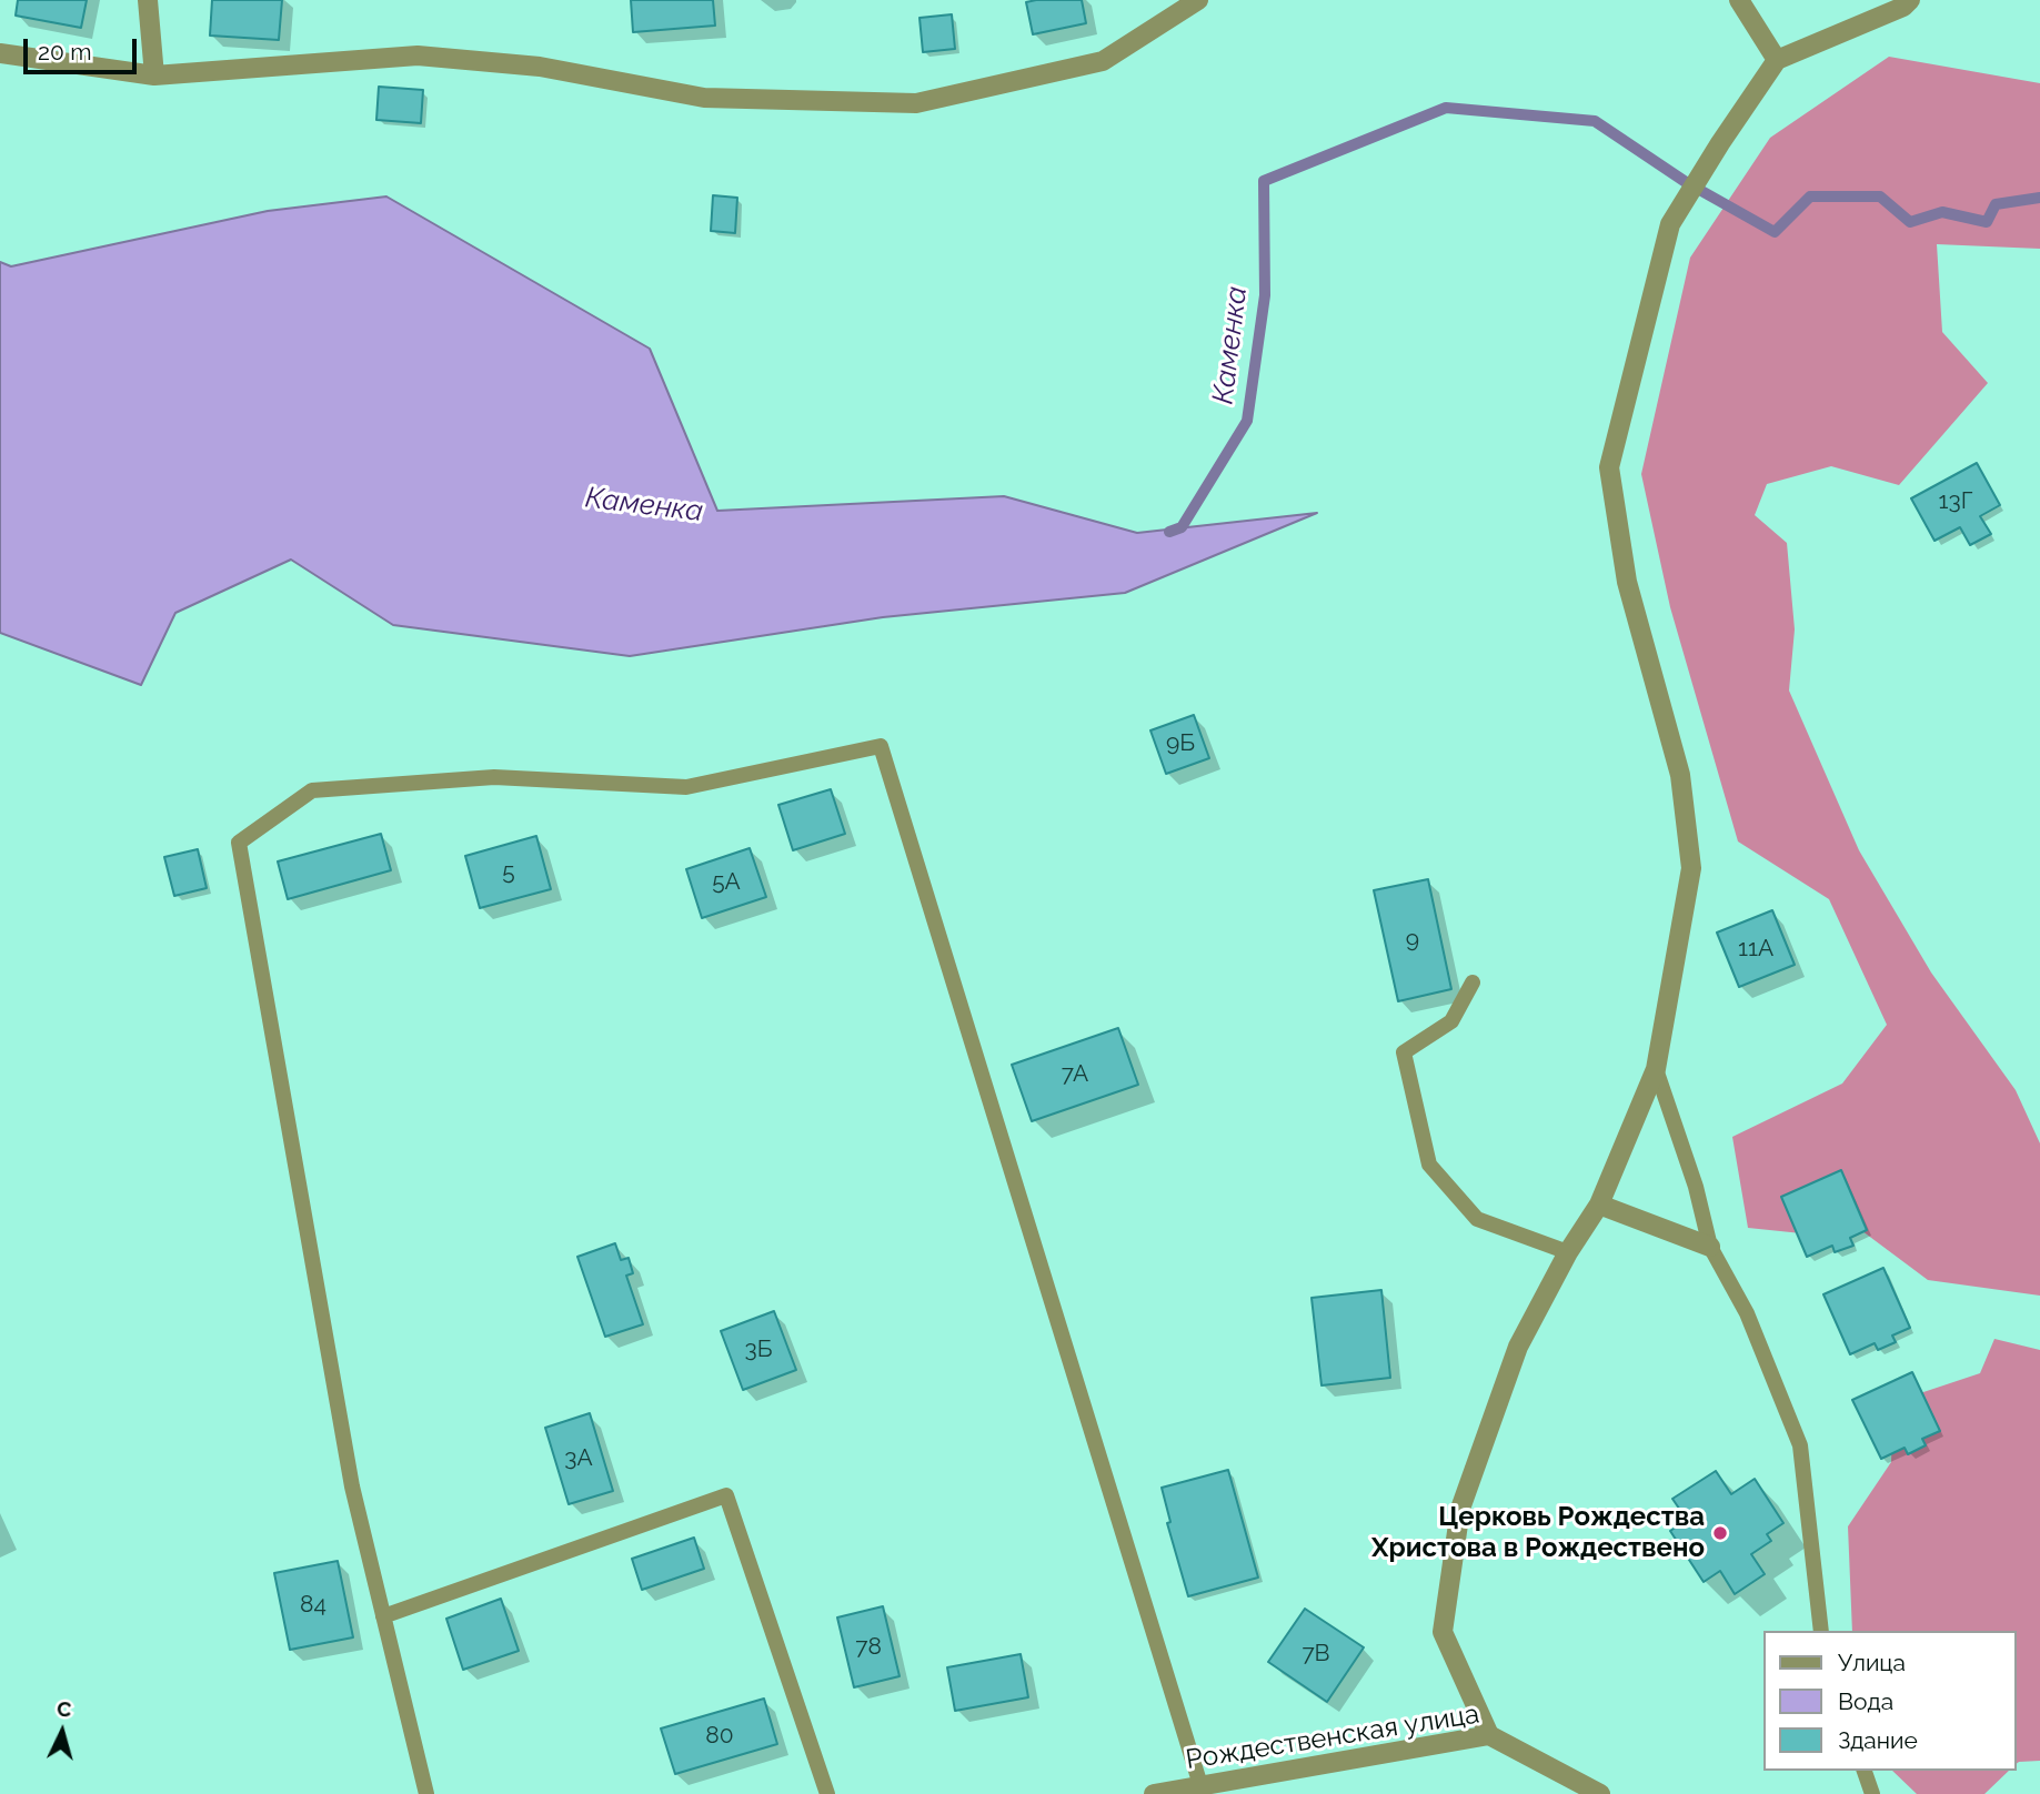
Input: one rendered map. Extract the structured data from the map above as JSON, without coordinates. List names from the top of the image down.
{
  "streets": {
    "street": ["Рождественская улица"]
  },
  "water": ["Каменка"],
  "places": ["Церковь Рождества Христова в Рождествено"],
  "house_numbers": [
    "13Г",
    "9Б",
    "5",
    "5А",
    "9",
    "11А",
    "7А",
    "3Б",
    "3А",
    "84",
    "78",
    "7В",
    "80"
  ],
  "legend": ["Улица", "Вода", "Здание"],
  "scale_bar": "20 m",
  "north": "top"
}
